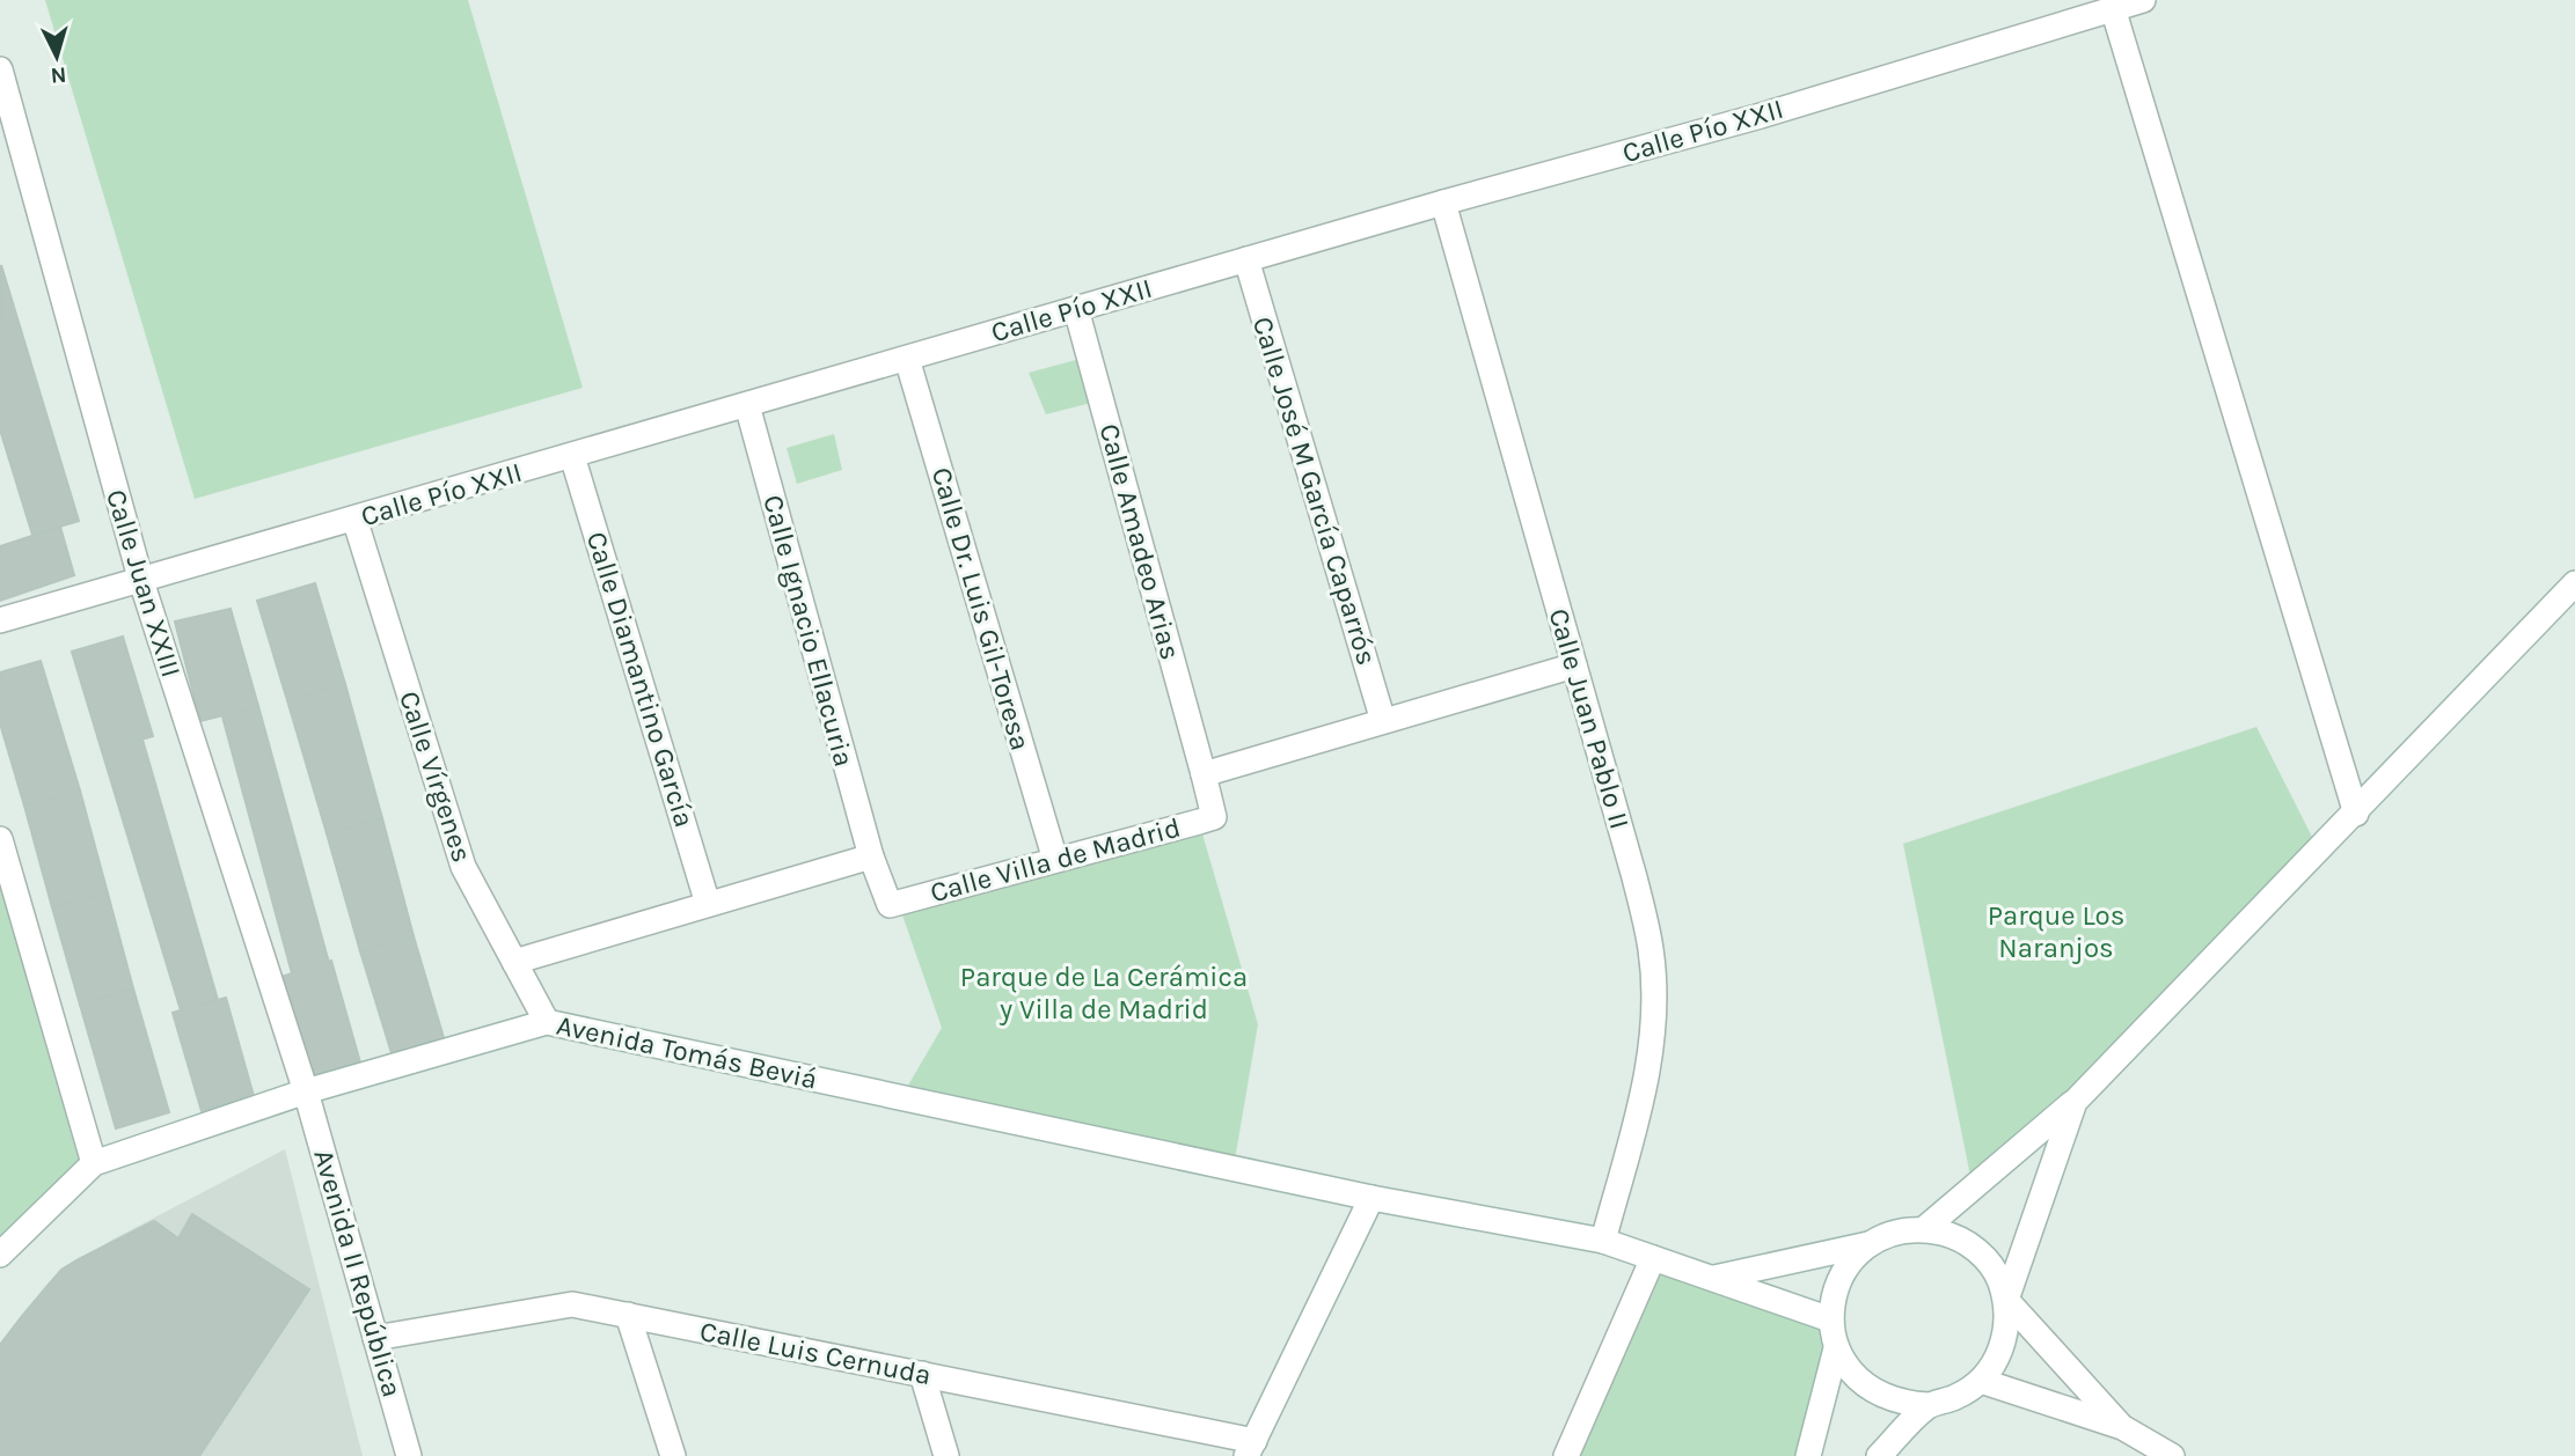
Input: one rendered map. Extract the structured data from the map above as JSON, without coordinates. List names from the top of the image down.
{
  "streets": {
    "street": [
      "Calle Pío XXII",
      "Calle José M García Caparrós",
      "Calle Amadeo Arias",
      "Calle Juan XXIII",
      "Calle Dr. Luis Gil-Toresa",
      "Calle Ignacio Ellacuria",
      "Calle Diamantino García",
      "Calle Juan Pablo II",
      "Calle Vírgenes",
      "Calle Villa de Madrid",
      "Avenida Tomás Beviá",
      "Avenida II República",
      "Calle Luis Cernuda"
    ]
  },
  "crossings": [
    ["Calle Pío XXII", "Calle José M García Caparrós"],
    ["Calle Pío XXII", "Calle Amadeo Arias"],
    ["Calle Pío XXII", "Calle Juan XXIII"],
    ["Calle Pío XXII", "Calle Dr. Luis Gil-Toresa"],
    ["Calle Pío XXII", "Calle Ignacio Ellacuria"],
    ["Calle Pío XXII", "Calle Diamantino García"],
    ["Calle Pío XXII", "Calle Juan Pablo II"],
    ["Calle Pío XXII", "Calle Vírgenes"],
    ["Calle Amadeo Arias", "Calle Villa de Madrid"],
    ["Calle Juan XXIII", "Avenida Tomás Beviá"],
    ["Calle Juan XXIII", "Avenida II República"],
    ["Calle Dr. Luis Gil-Toresa", "Calle Villa de Madrid"],
    ["Calle Ignacio Ellacuria", "Calle Villa de Madrid"],
    ["Calle Juan Pablo II", "Avenida Tomás Beviá"],
    ["Calle Vírgenes", "Avenida Tomás Beviá"],
    ["Avenida Tomás Beviá", "Avenida II República"],
    ["Avenida II República", "Calle Luis Cernuda"]
  ],
  "parks": ["Parque Los Naranjos", "Parque de La Cerámica y Villa de Madrid"],
  "north": "bottom"
}
